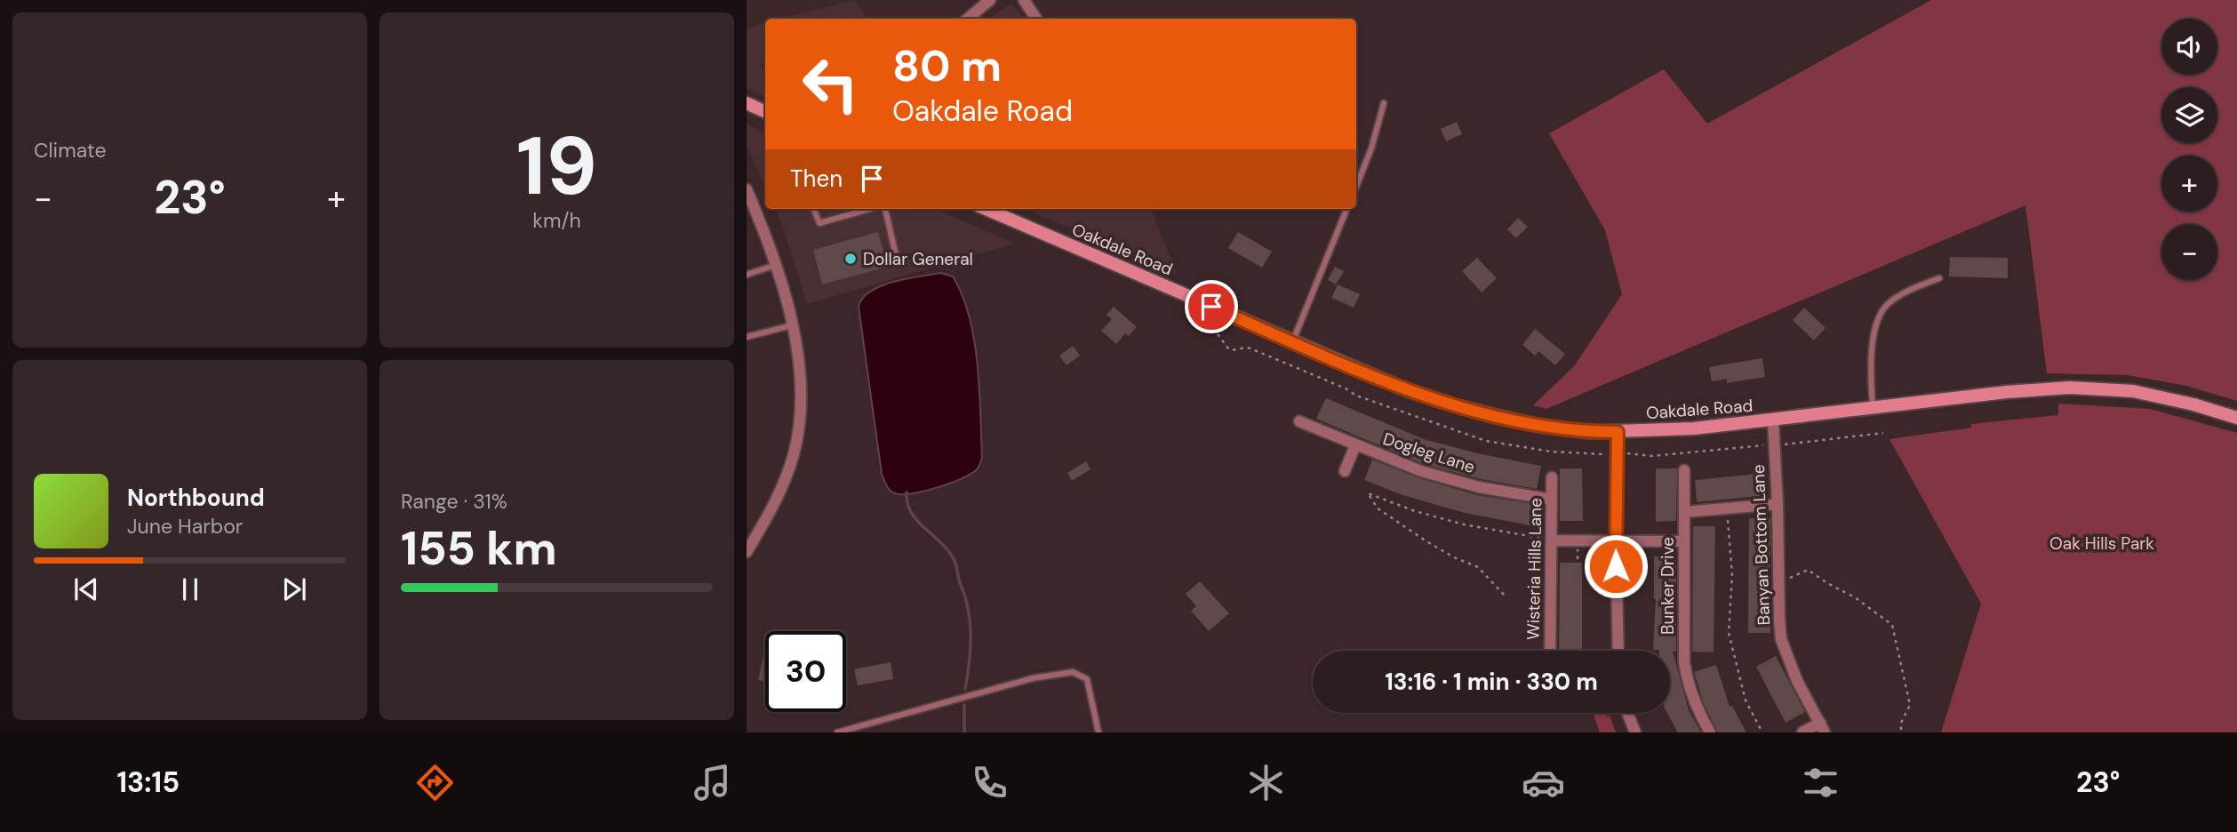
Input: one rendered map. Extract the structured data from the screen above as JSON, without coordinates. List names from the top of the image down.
{
  "streets": {
    "main road": ["Oakdale Road"],
    "street": [
      "Dogleg Lane",
      "Banyan Bottom Lane",
      "Wisteria Hills Lane",
      "Bunker Drive"
    ]
  },
  "crossings": [
    ["Oakdale Road", "Banyan Bottom Lane"],
    ["Dogleg Lane", "Wisteria Hills Lane"]
  ],
  "parks": ["Oak Hills Park"],
  "places": ["Dollar General"],
  "page": {
    "tile": [
      "Climate",
      ["19", "km/h"],
      ["Range · 31%", "155 km"]
    ],
    "map_buttons": ["+", "−"],
    "turn": ["80 m", "Oakdale Road"],
    "then": "Then",
    "heat": ["−", "23°", "+"],
    "song": ["Northbound", "June Harbor"],
    "limit": "30",
    "trip": "13:16 · 1 min · 330 m",
    "tabs": ["13:15", "23°"]
  }
}
